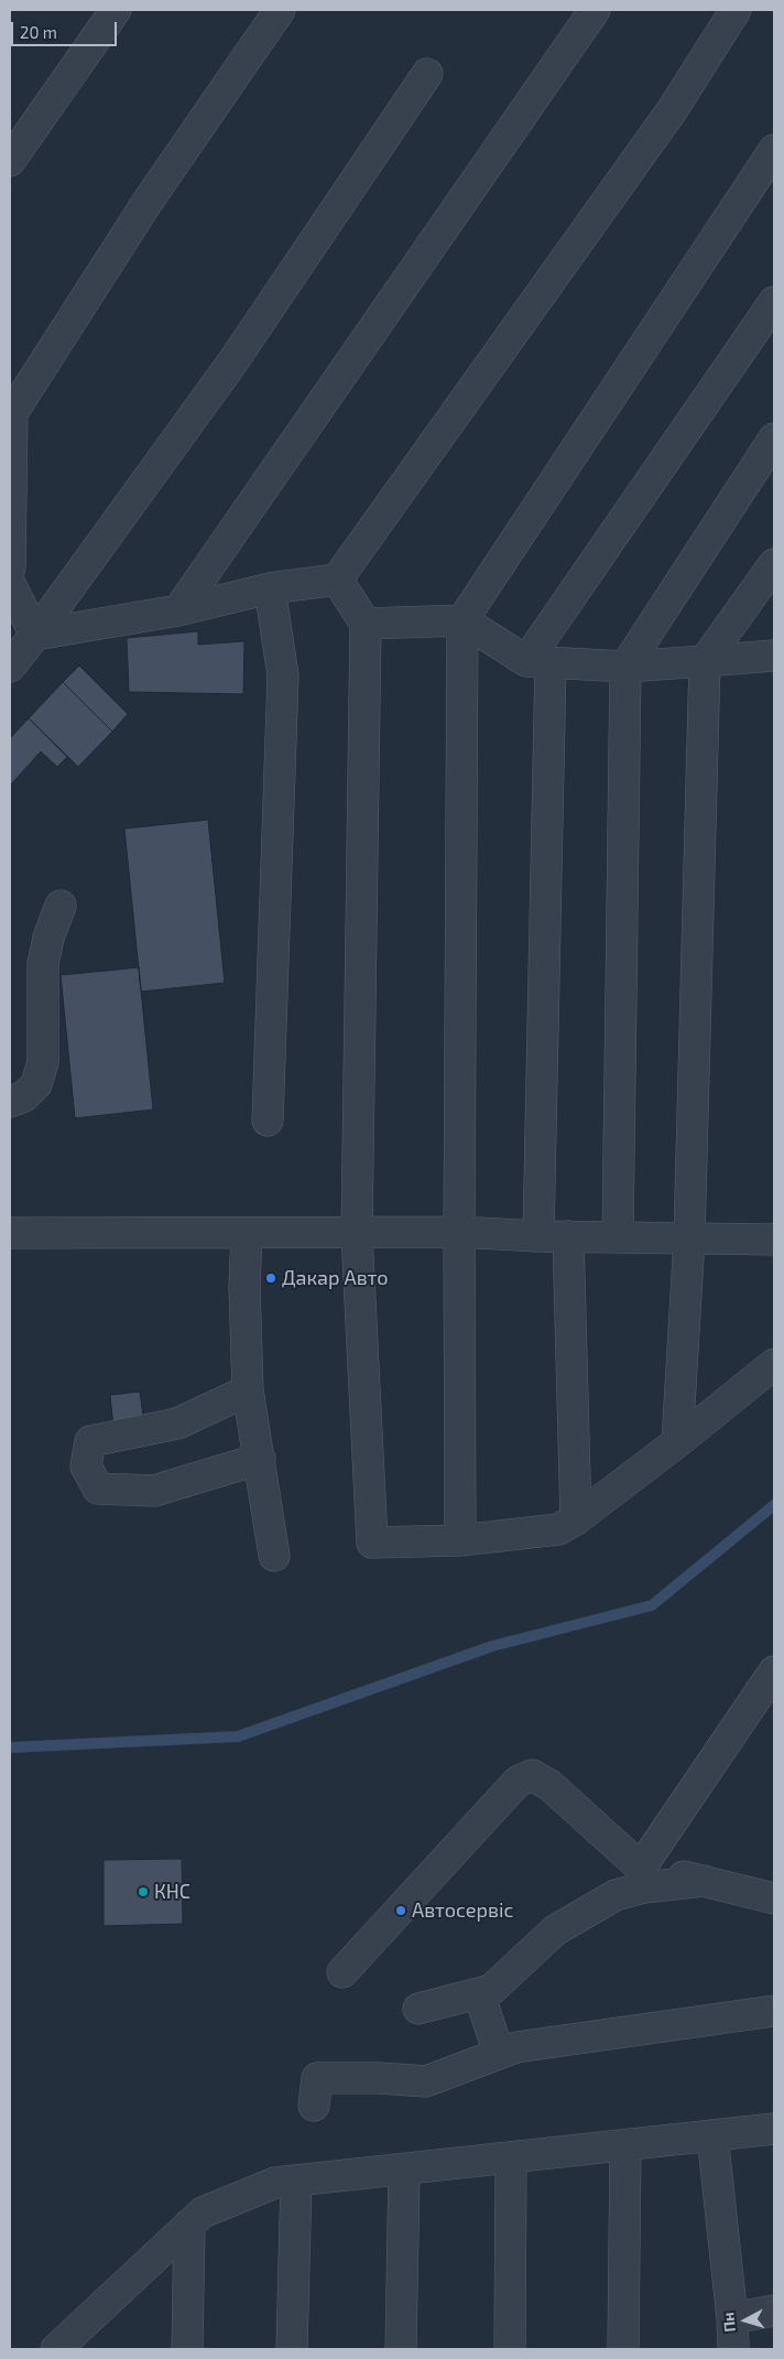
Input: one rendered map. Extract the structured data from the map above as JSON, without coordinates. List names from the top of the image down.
{
  "places": ["Дакар Авто", "КНС", "Автосервіс"],
  "scale_bar": "20 m",
  "north": "left"
}
